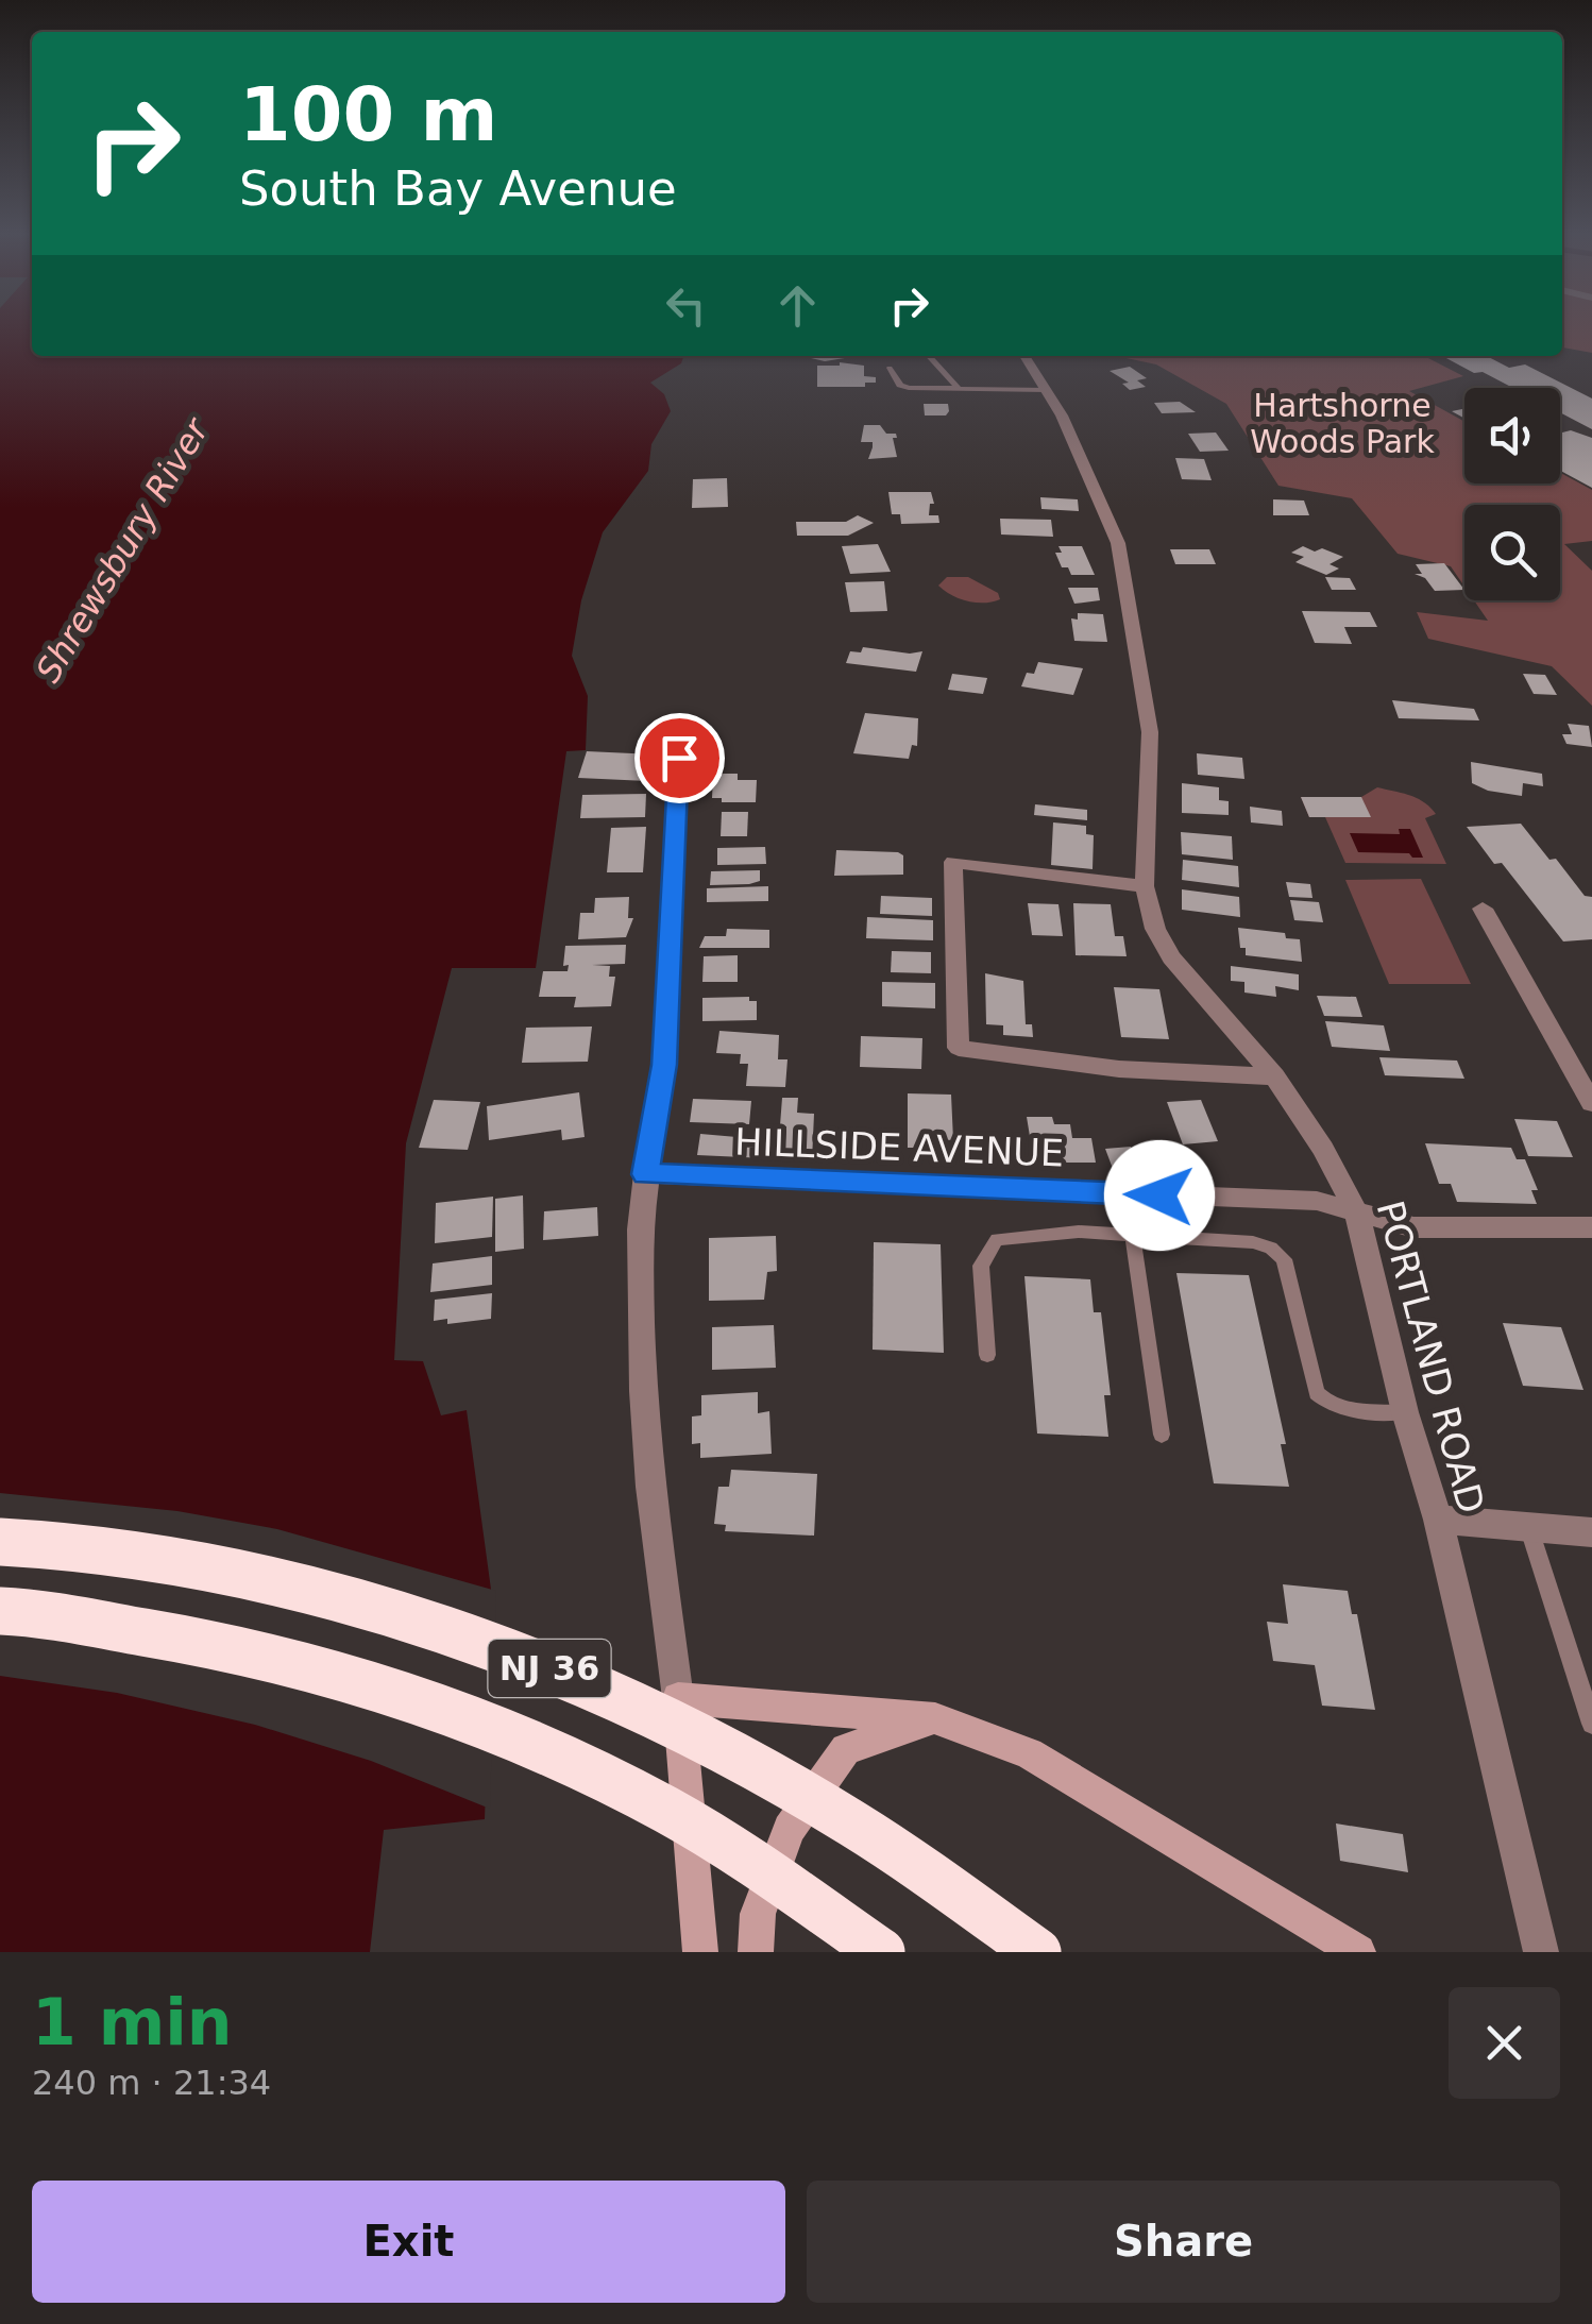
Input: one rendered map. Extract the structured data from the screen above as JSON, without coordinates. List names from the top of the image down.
{
  "streets": {
    "highway": ["NJ 36"],
    "street": ["HILLSIDE AVENUE", "PORTLAND ROAD"]
  },
  "crossings": [
    ["HILLSIDE AVENUE", "PORTLAND ROAD"]
  ],
  "water": ["Shrewsbury River"],
  "parks": ["Hartshorne Woods Park"],
  "page": {
    "turn": ["100 m", "South Bay Avenue"],
    "heading": ["1 min", "240 m · 21:34"],
    "buttons": ["Exit", "Share"]
  }
}
